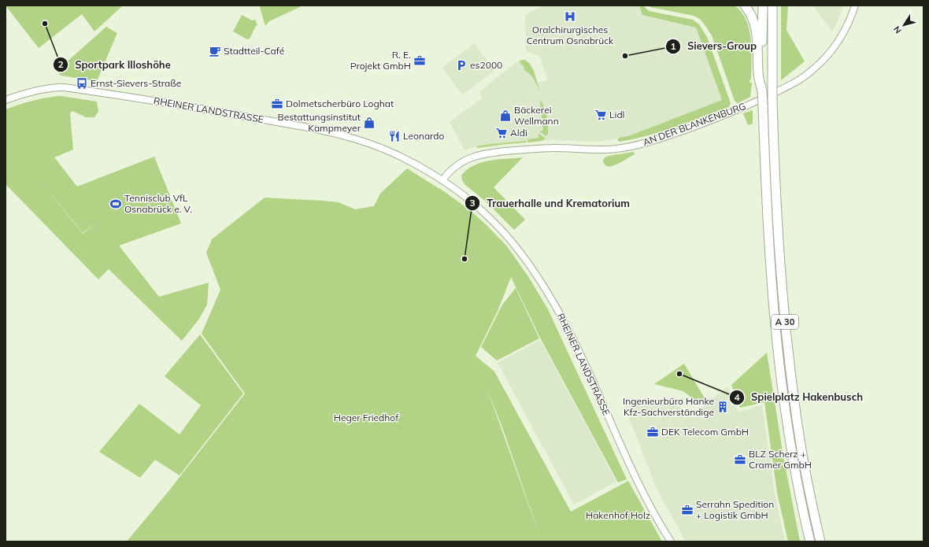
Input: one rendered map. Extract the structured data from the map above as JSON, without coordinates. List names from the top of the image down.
{
  "streets": {
    "highway": ["A 30"],
    "street": ["RHEINER LANDSTRASSE", "AN DER BLANKENBURG"]
  },
  "crossings": [
    ["RHEINER LANDSTRASSE", "AN DER BLANKENBURG"]
  ],
  "parks": ["Heger Friedhof", "Hakenhof Holz"],
  "places": {
    "hospital": ["Oralchirurgisches Centrum Osnabrück"],
    "other": [
      "Sportpark Illoshöhe",
      "Sievers-Group",
      "Trauerhalle und Krematorium",
      "Spielplatz Hakenbusch"
    ],
    "cafe": ["Stadtteil-Café"],
    "office": [
      "R. E. Projekt GmbH",
      "Dolmetscherbüro Loghat",
      "DEK Telecom GmbH",
      "BLZ Scherz + Cramer GmbH",
      "Serrahn Spedition + Logistik GmbH"
    ],
    "parking": ["es2000"],
    "bus stop": ["Ernst-Sievers-Straße"],
    "supermarket": ["Lidl", "Aldi"],
    "shop": ["Bäckerei Wellmann", "Bestattungsinstitut Kampmeyer"],
    "restaurant": ["Leonardo"],
    "sports": ["Tennisclub VfL Osnabrück e. V."],
    "building": ["Ingenieurbüro Hanke Kfz-Sachverständige"]
  },
  "north": "bottom left"
}
